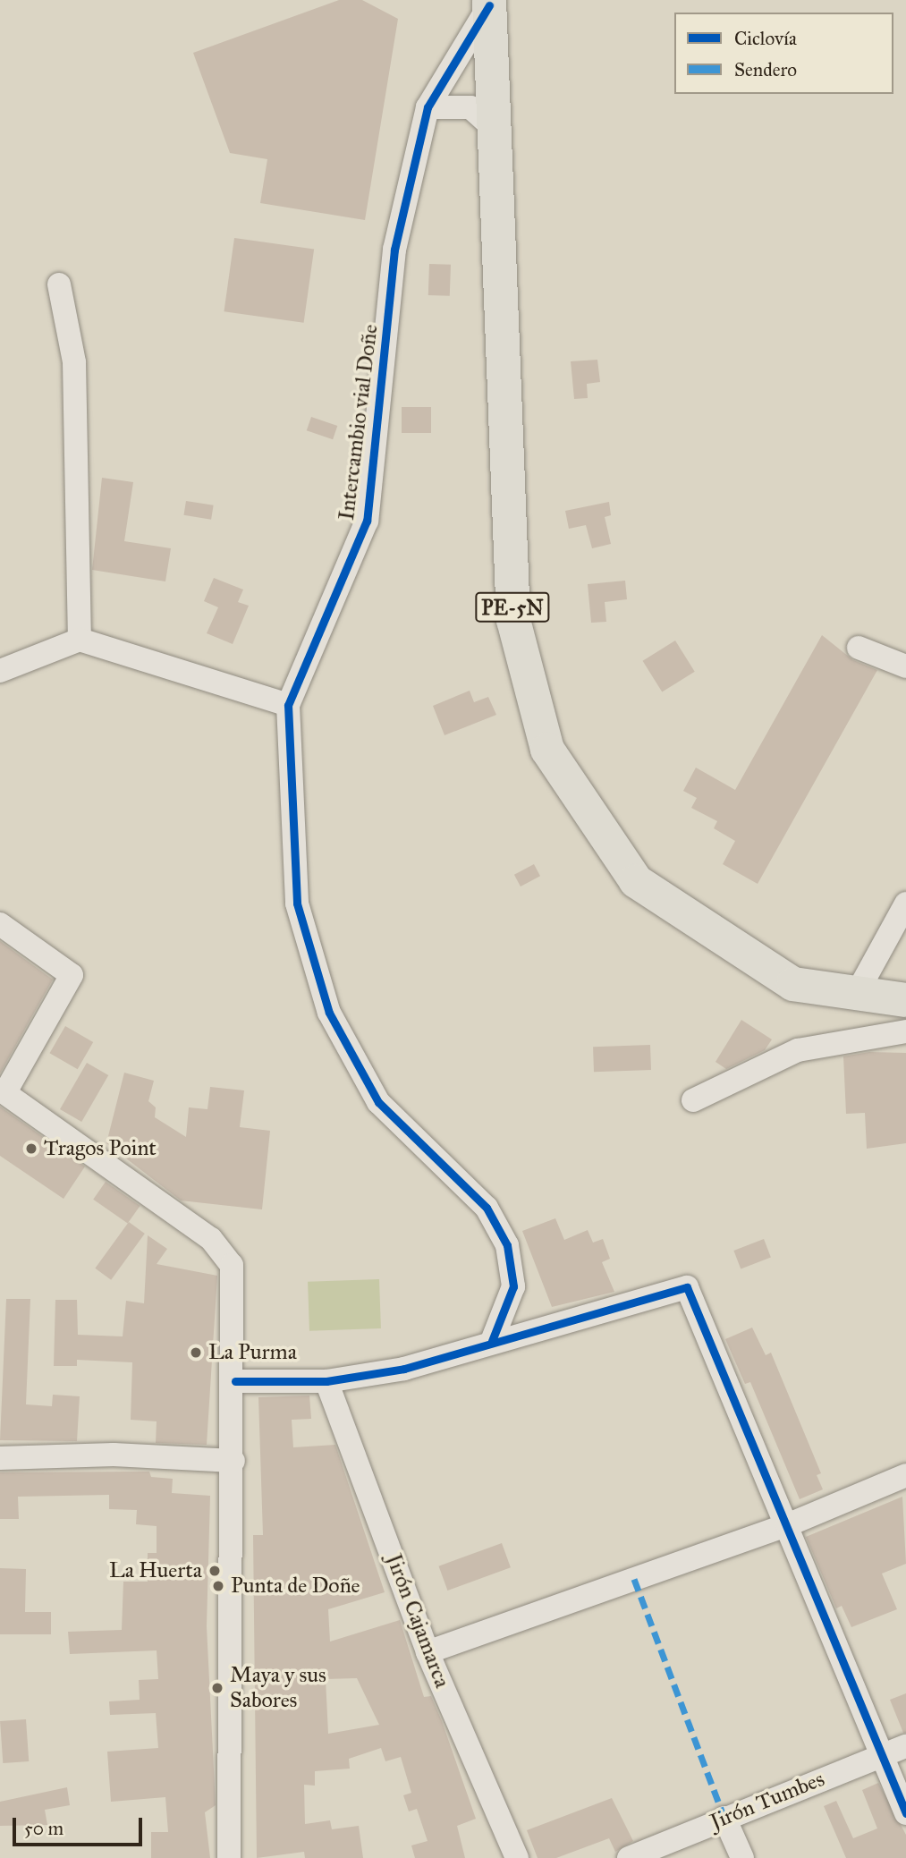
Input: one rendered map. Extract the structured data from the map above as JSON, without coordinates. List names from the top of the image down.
{
  "streets": {
    "highway": ["PE-5N"],
    "street": ["Intercambio vial Doñe", "Jirón Cajamarca", "Jirón Tumbes"]
  },
  "crossings": [
    ["Intercambio vial Doñe", "PE-5N"]
  ],
  "places": [
    "Tragos Point",
    "La Purma",
    "La Huerta",
    "Punta de Doñe",
    "Maya y sus Sabores"
  ],
  "legend": ["Ciclovía", "Sendero"],
  "scale_bar": "50 m"
}
